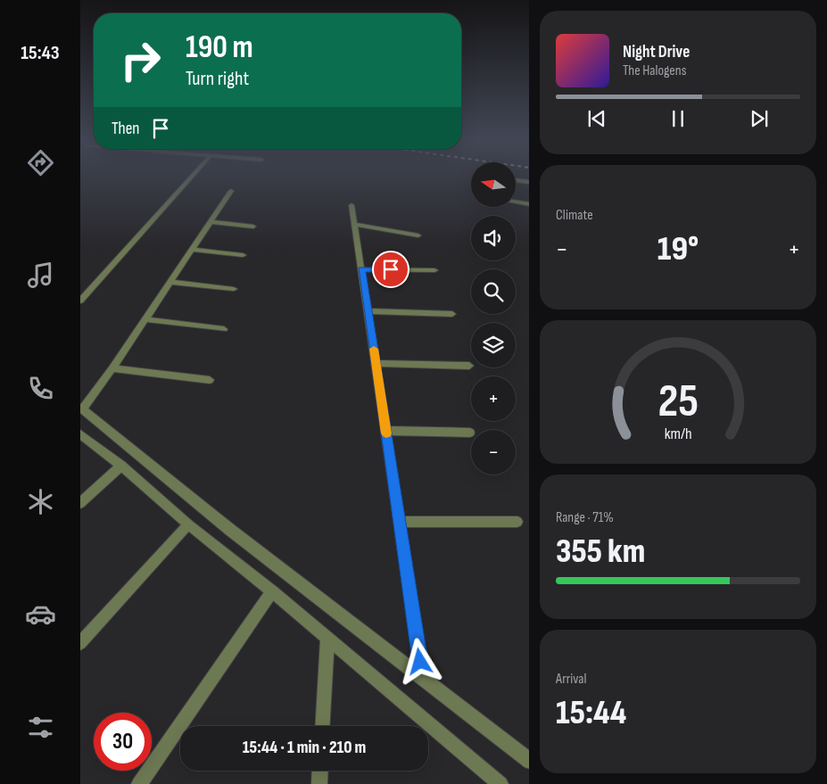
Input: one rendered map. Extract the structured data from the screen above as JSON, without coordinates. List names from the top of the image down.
{
  "north": "left",
  "page": {
    "tabs": "15:43",
    "turn": ["190 m", "Turn right"],
    "song": ["Night Drive", "The Halogens"],
    "then": "Then",
    "map_buttons": ["+", "−"],
    "tile": [
      "Climate",
      ["Range · 71%", "355 km"],
      ["Arrival", "15:44"]
    ],
    "heat": ["−", "19°", "+"],
    "limit": "30",
    "trip": "15:44 · 1 min · 210 m",
    "gauge": ["25", "km/h"]
  }
}
